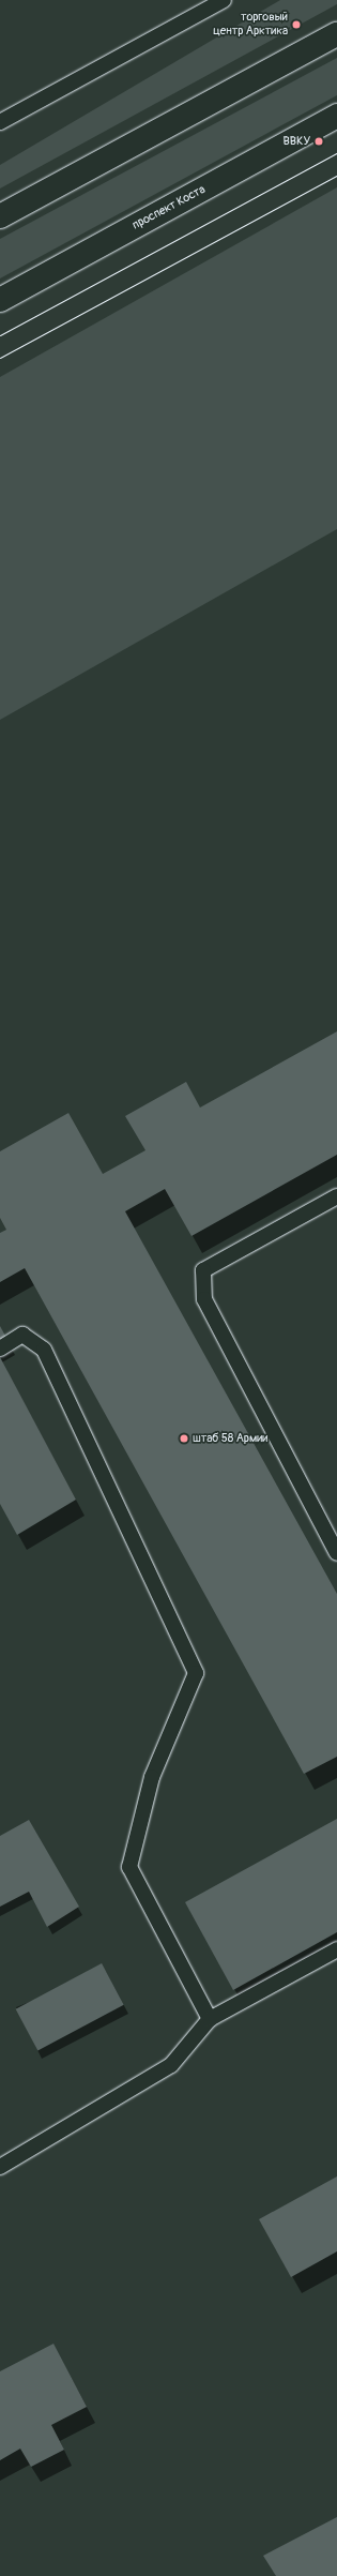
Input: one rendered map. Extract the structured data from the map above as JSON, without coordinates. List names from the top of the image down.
{
  "streets": {
    "main road": ["проспект Коста"]
  },
  "places": ["торговый центр Арктика", "ВВКУ", "штаб 58 Армии"]
}
